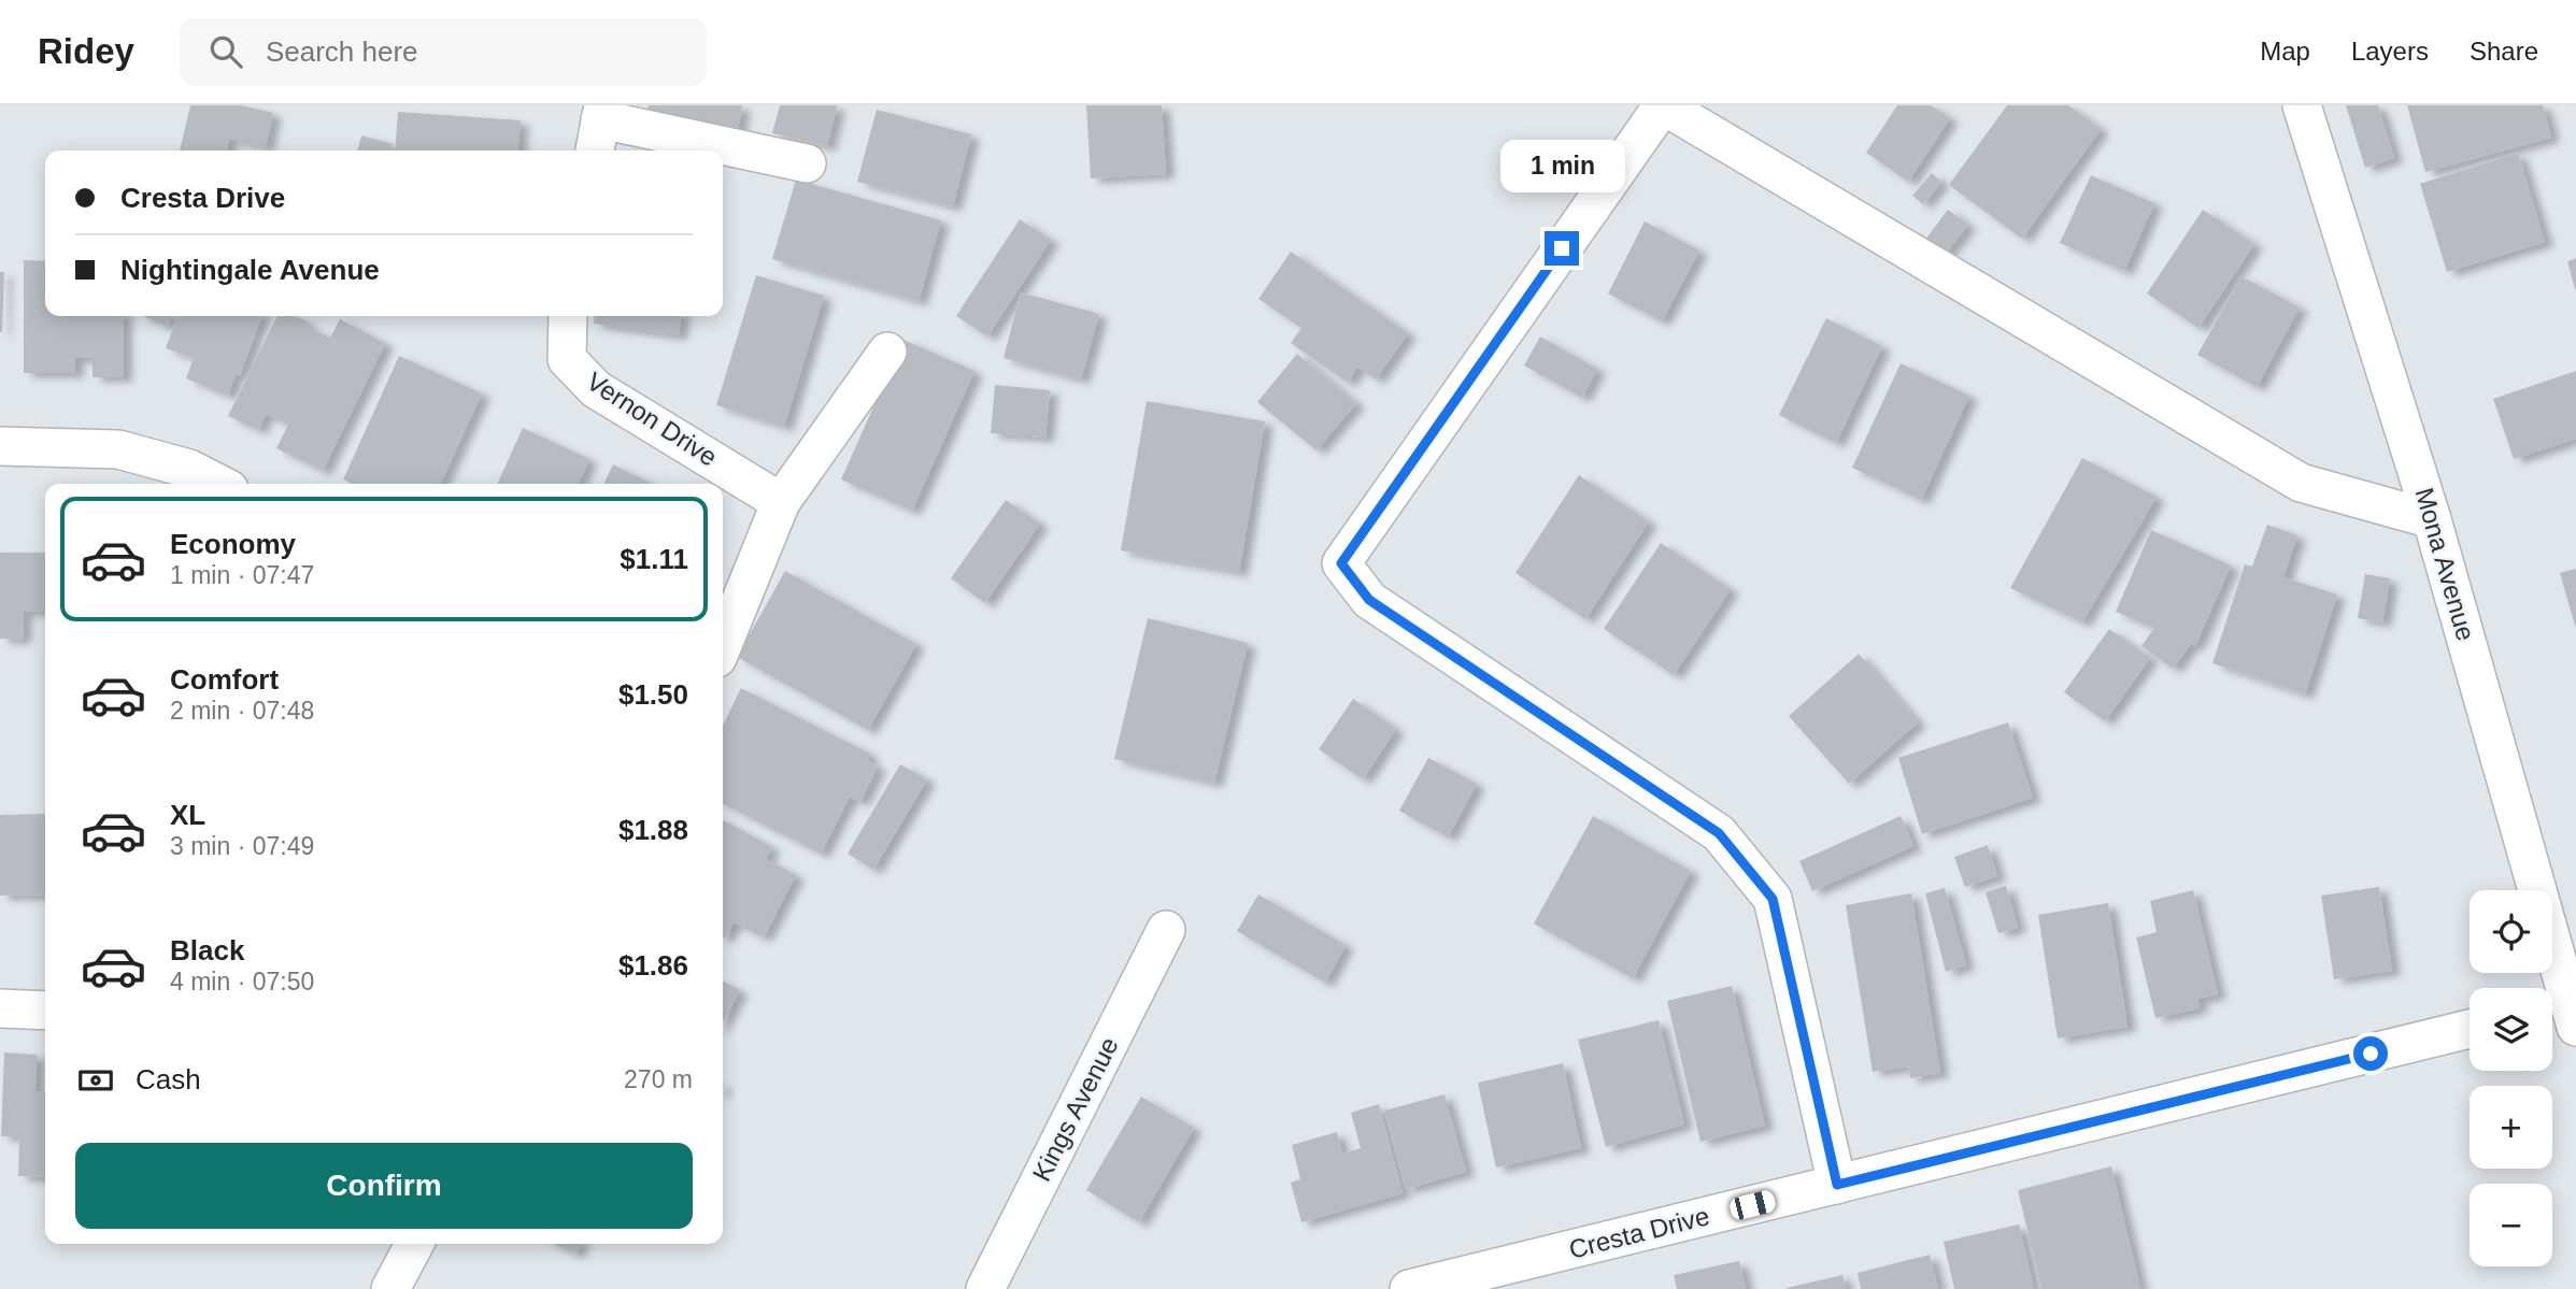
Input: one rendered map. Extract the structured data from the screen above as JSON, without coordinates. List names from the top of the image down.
{
  "streets": {
    "street": [
      "Vernon Drive",
      "Mona Avenue",
      "Kings Avenue",
      "Cresta Drive"
    ]
  },
  "page": {
    "header": "Ridey",
    "search": "Search here",
    "nav": ["Map", "Layers", "Share"],
    "bubble": "1 min",
    "banner": ["Cresta Drive", "Nightingale Avenue"],
    "list": [
      {
        "name": "Economy",
        "note": "1 min · 07:47",
        "value": "$1.11"
      },
      {
        "name": "Comfort",
        "note": "2 min · 07:48",
        "value": "$1.50"
      },
      {
        "name": "XL",
        "note": "3 min · 07:49",
        "value": "$1.88"
      },
      {
        "name": "Black",
        "note": "4 min · 07:50",
        "value": "$1.86"
      }
    ],
    "map_buttons": ["+", "−"],
    "pay": ["Cash", "270 m"],
    "buttons": "Confirm"
  }
}
